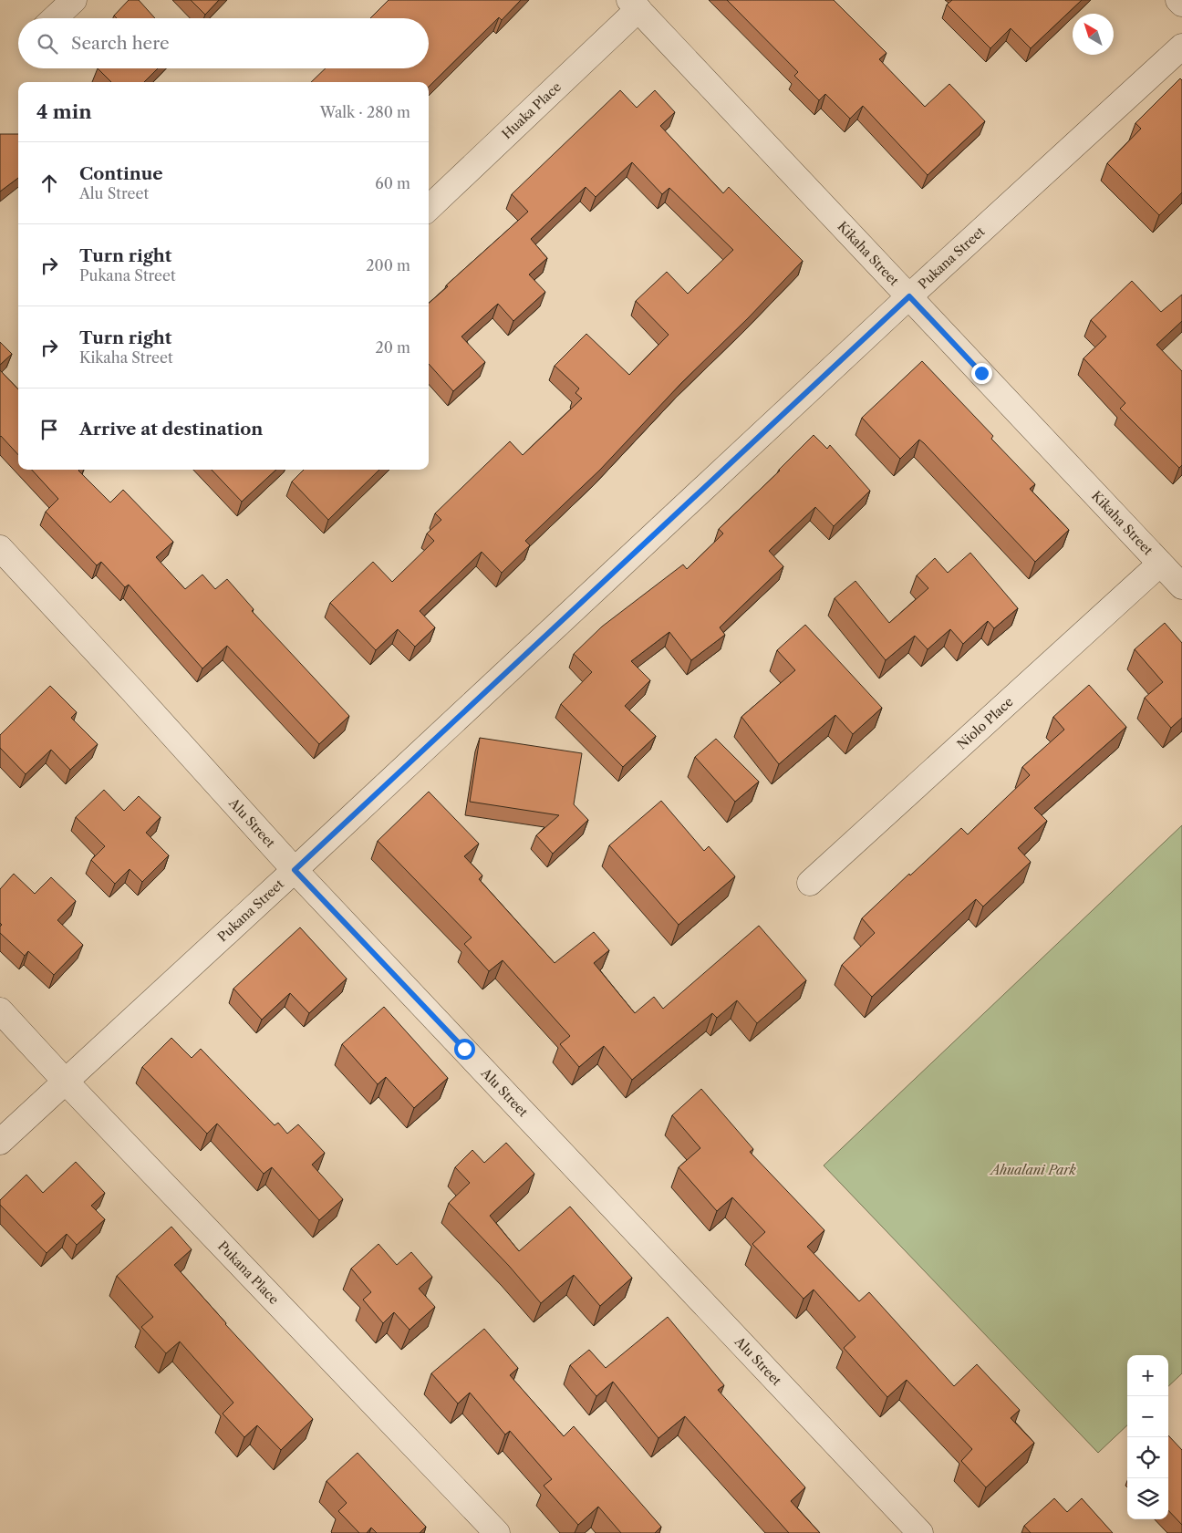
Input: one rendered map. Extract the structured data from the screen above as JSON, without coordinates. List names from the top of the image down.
{
  "streets": {
    "street": [
      "Huaka Place",
      "Kikaha Street",
      "Pukana Street",
      "Niolo Place",
      "Alu Street",
      "Pukana Place"
    ]
  },
  "crossings": [
    ["Huaka Place", "Kikaha Street"],
    ["Kikaha Street", "Pukana Street"],
    ["Kikaha Street", "Niolo Place"],
    ["Pukana Street", "Alu Street"],
    ["Pukana Street", "Pukana Place"]
  ],
  "parks": ["Ahualani Park"],
  "north": "top left",
  "page": {
    "search": "Search here",
    "heading": ["4 min", "Walk · 280 m"],
    "list": [
      ["Continue", "Alu Street", "60 m"],
      ["Turn right", "Pukana Street", "200 m"],
      ["Turn right", "Kikaha Street", "20 m"],
      "Arrive at destination"
    ],
    "map_buttons": ["+", "−"]
  }
}
